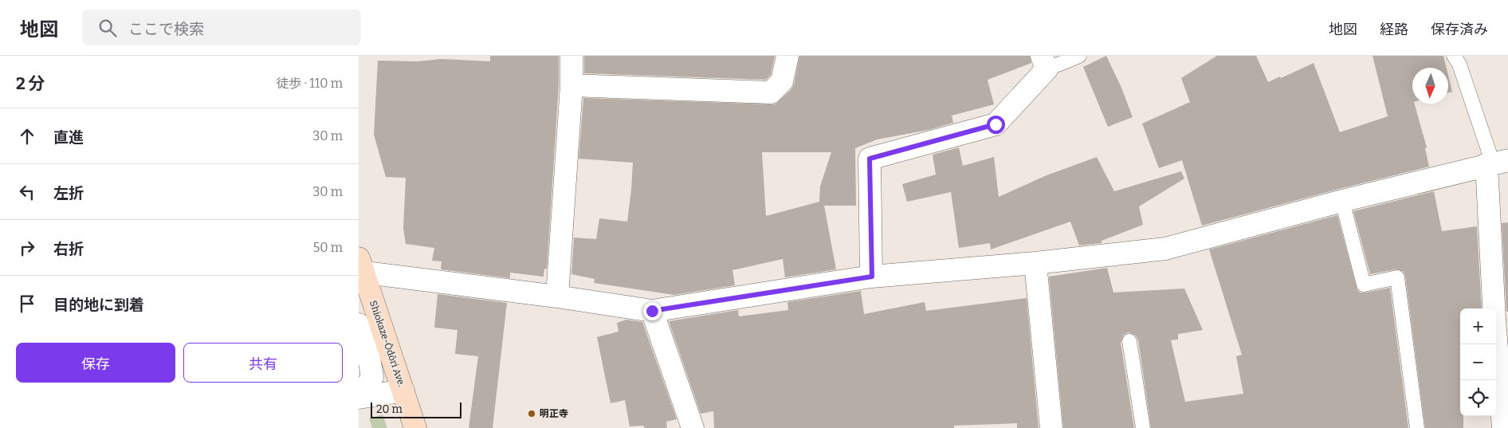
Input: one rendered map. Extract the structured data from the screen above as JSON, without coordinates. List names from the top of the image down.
{
  "streets": {
    "street": ["Shiokaze-Ōdōri Ave."]
  },
  "places": ["明正寺"],
  "scale_bar": "20 m",
  "north": "bottom",
  "page": {
    "header": "地図",
    "search": "ここで検索",
    "nav": ["地図", "経路", "保存済み"],
    "heading": ["2 分", "徒歩 · 110 m"],
    "list": [
      ["直進", "30 m"],
      ["左折", "30 m"],
      ["右折", "50 m"],
      "目的地に到着"
    ],
    "map_buttons": ["+", "−"],
    "buttons": ["保存", "共有"],
    "scale": "20 m"
  }
}
